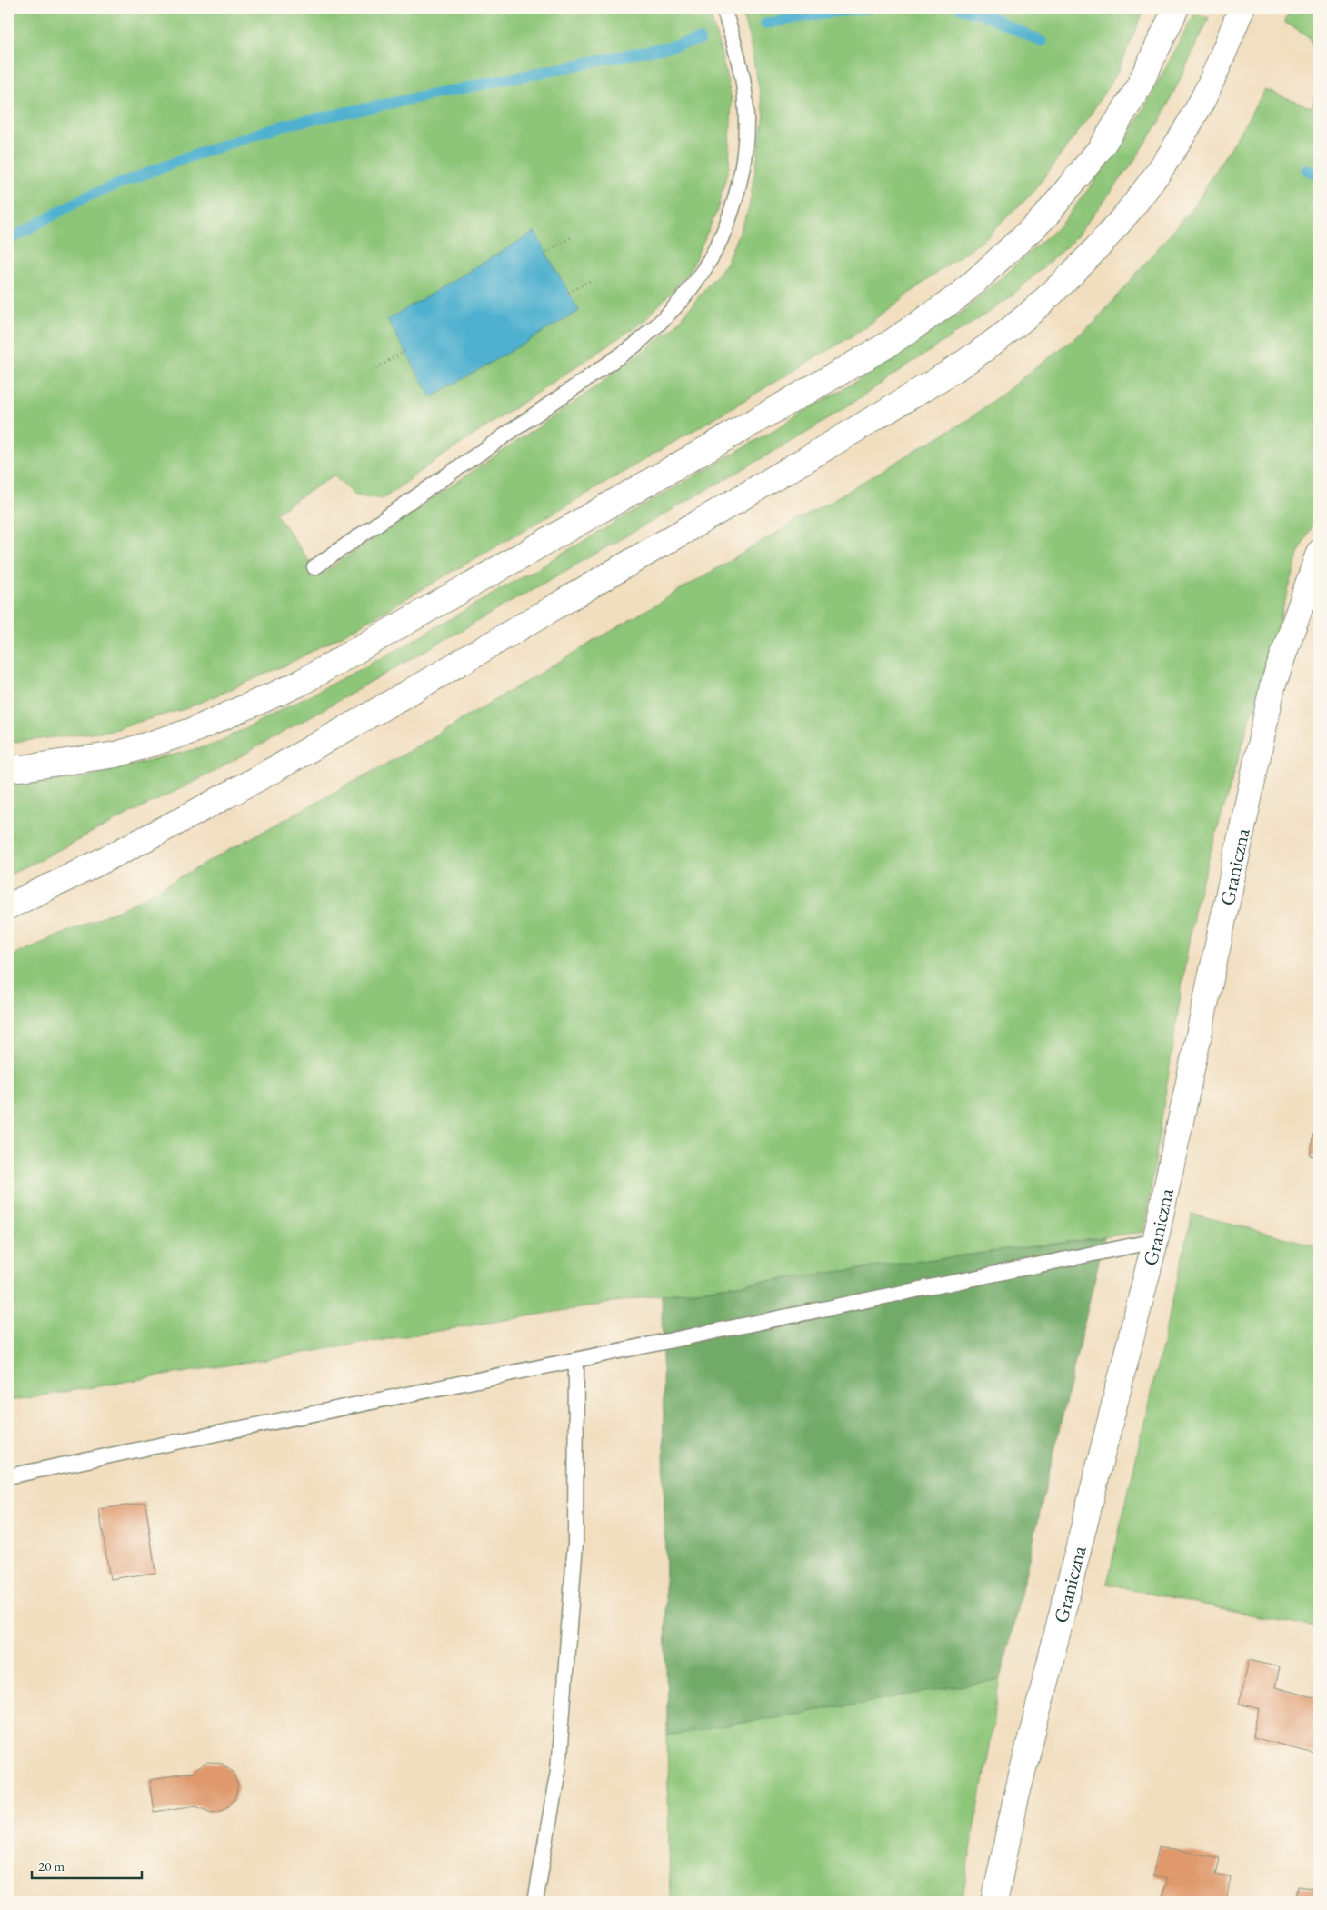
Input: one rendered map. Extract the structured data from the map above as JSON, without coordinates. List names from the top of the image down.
{
  "streets": {
    "main road": ["Graniczna"]
  },
  "scale_bar": "20 m"
}
